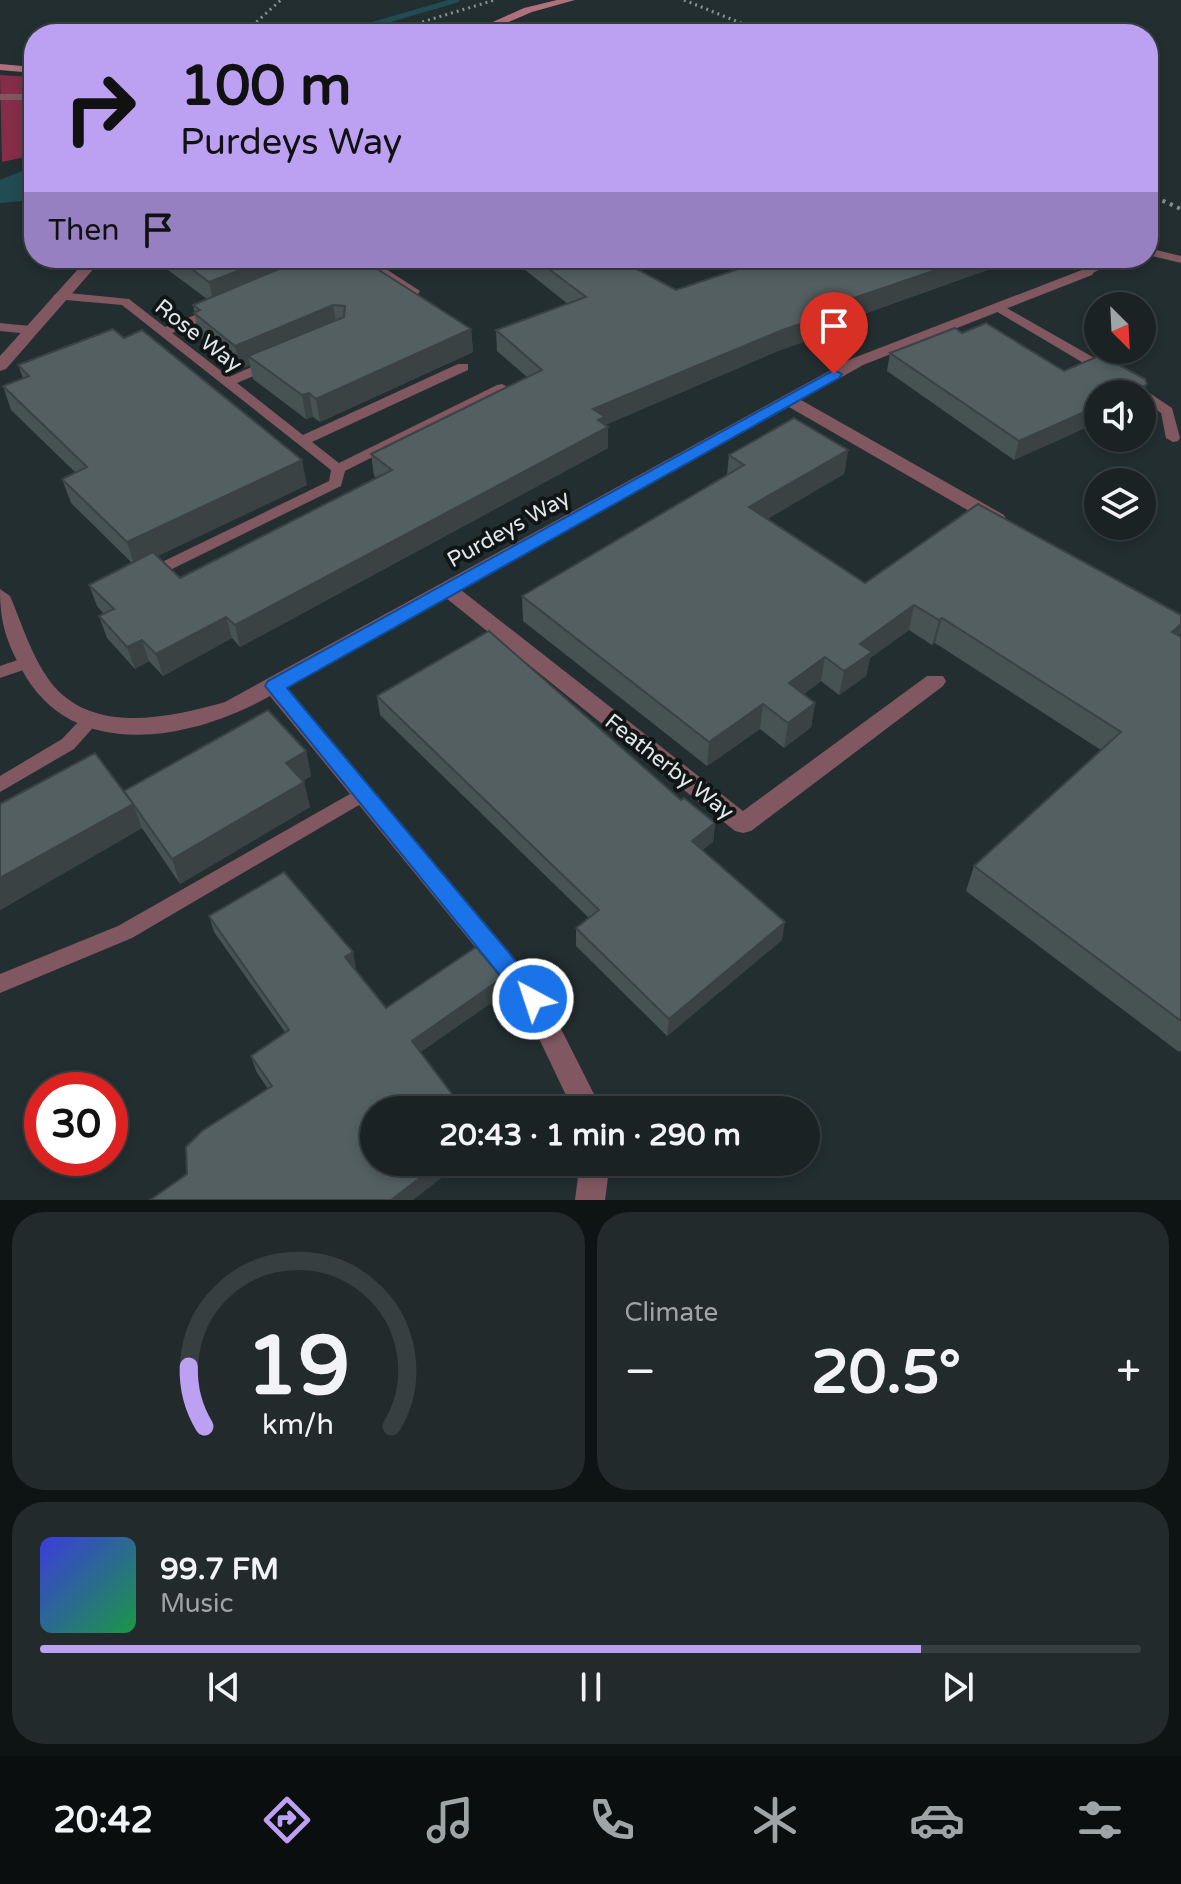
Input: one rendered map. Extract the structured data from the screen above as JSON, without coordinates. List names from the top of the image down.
{
  "streets": {
    "street": ["Purdeys Way", "Featherby Way"],
    "lane": ["Rose Way"]
  },
  "crossings": [
    ["Purdeys Way", "Featherby Way"]
  ],
  "north": "bottom right",
  "page": {
    "turn": ["100 m", "Purdeys Way"],
    "then": "Then",
    "limit": "30",
    "trip": "20:43 · 1 min · 290 m",
    "tile": "Climate",
    "heat": ["−", "20.5°", "+"],
    "song": ["99.7 FM", "Music"],
    "tabs": "20:42",
    "gauge": ["19", "km/h"]
  }
}
